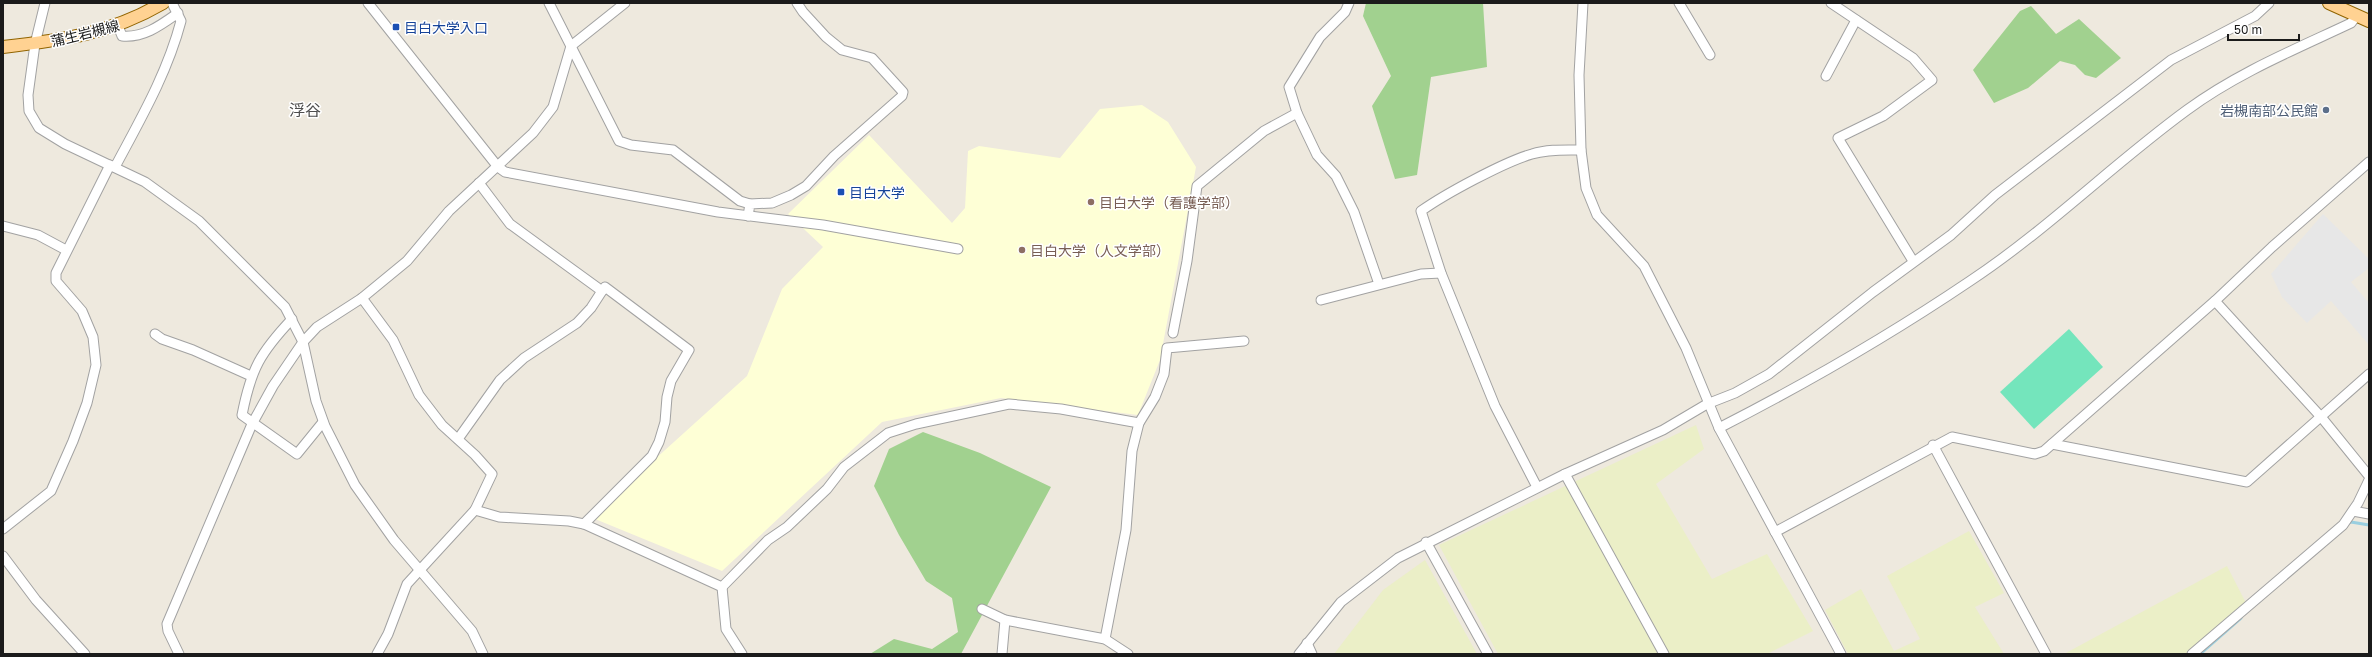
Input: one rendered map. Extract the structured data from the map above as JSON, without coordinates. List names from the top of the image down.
{
  "streets": {
    "main road": ["蒲生岩槻線"]
  },
  "districts": ["浮谷"],
  "places": {
    "transit": ["目白大学入口", "目白大学"],
    "other": ["岩槻南部公民館", "目白大学（看護学部）", "目白大学（人文学部）"]
  },
  "scale_bar": "50 m"
}
